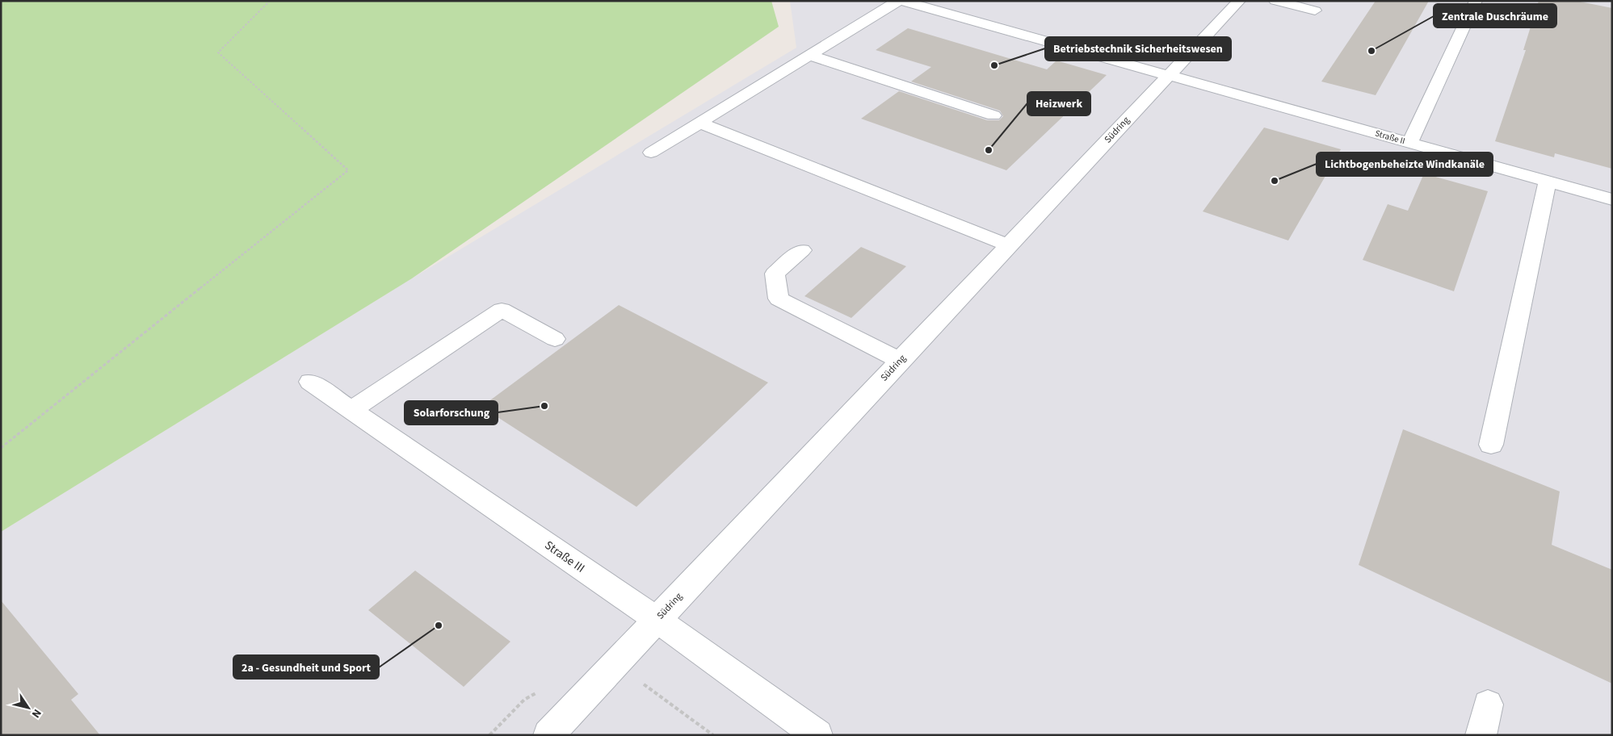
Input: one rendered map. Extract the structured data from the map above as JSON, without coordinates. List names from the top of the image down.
{
  "streets": {
    "lane": ["Südring", "Straße II", "Straße III"]
  },
  "crossings": [
    ["Südring", "Straße II"],
    ["Südring", "Straße III"]
  ],
  "places": [
    "Zentrale Duschräume",
    "Betriebstechnik Sicherheitswesen",
    "Heizwerk",
    "Lichtbogenbeheizte Windkanäle",
    "Solarforschung",
    "2a - Gesundheit und Sport"
  ],
  "north": "bottom right"
}
